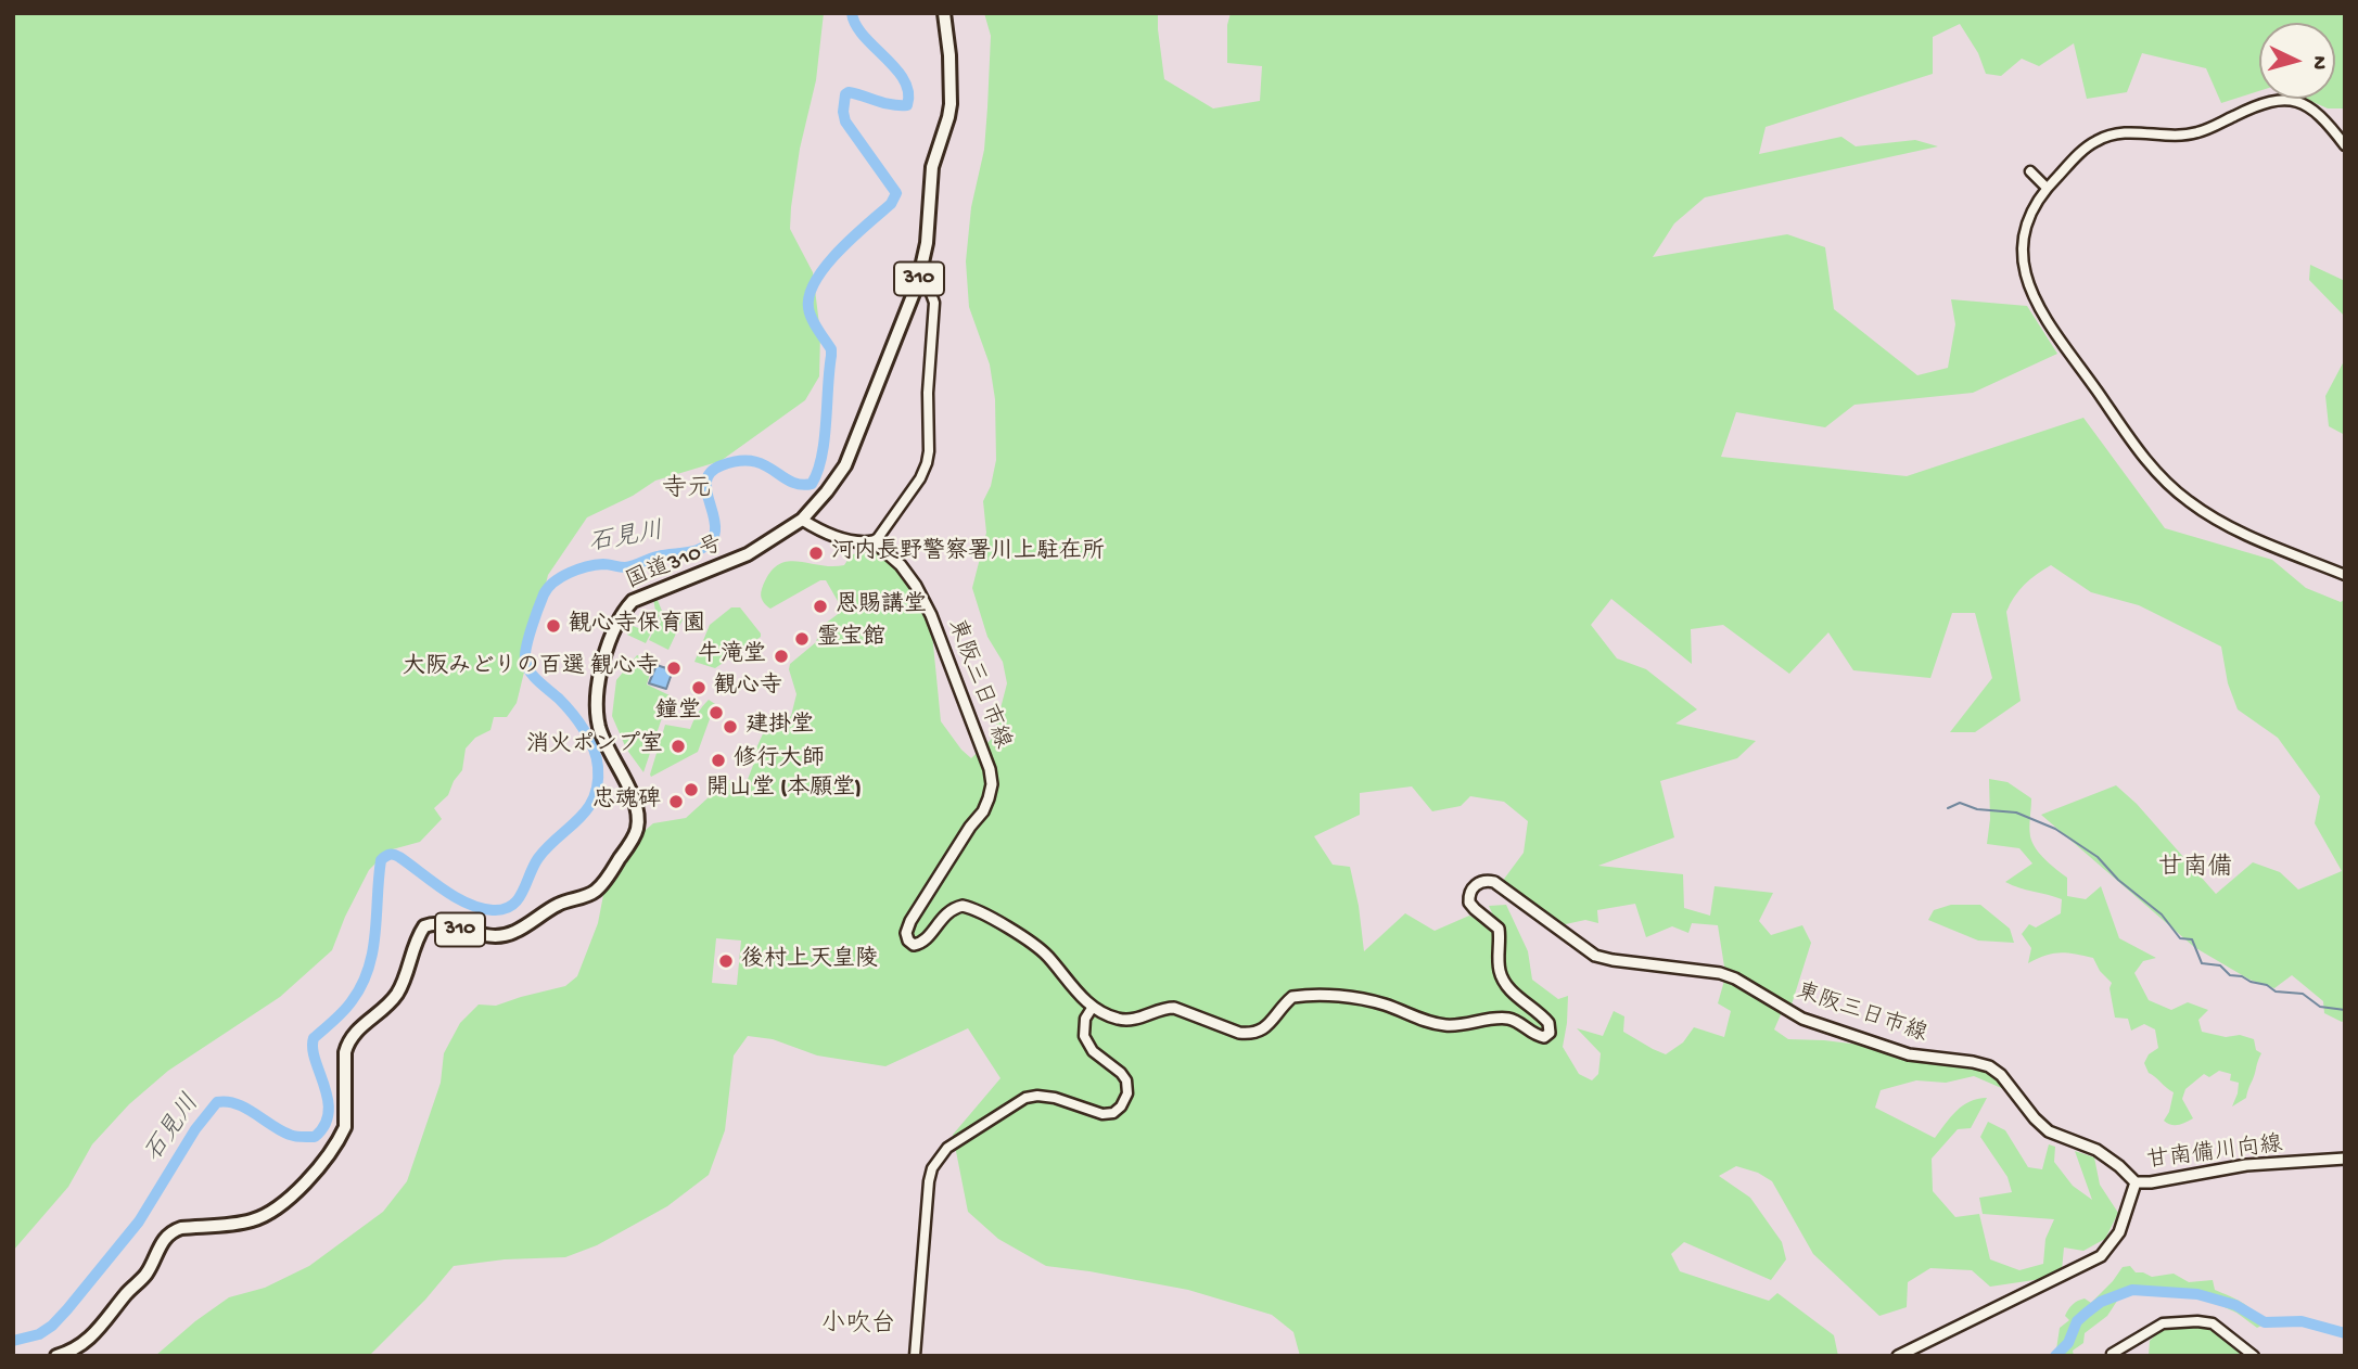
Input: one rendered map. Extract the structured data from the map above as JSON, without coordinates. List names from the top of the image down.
{
  "streets": {
    "highway": ["310", "国道310号"],
    "main road": ["東阪三日市線", "甘南備川向線"]
  },
  "crossings": [
    ["東阪三日市線", "甘南備川向線"]
  ],
  "districts": ["寺元", "甘南備", "小吹台"],
  "water": ["石見川"],
  "places": [
    "河内長野警察署川上駐在所",
    "恩賜講堂",
    "観心寺保育園",
    "霊宝館",
    "牛滝堂",
    "大阪みどりの百選 観心寺",
    "観心寺",
    "鐘堂",
    "建掛堂",
    "消火ポンプ室",
    "修行大師",
    "開山堂 (本願堂)",
    "忠魂碑",
    "後村上天皇陵"
  ],
  "north": "right"
}
